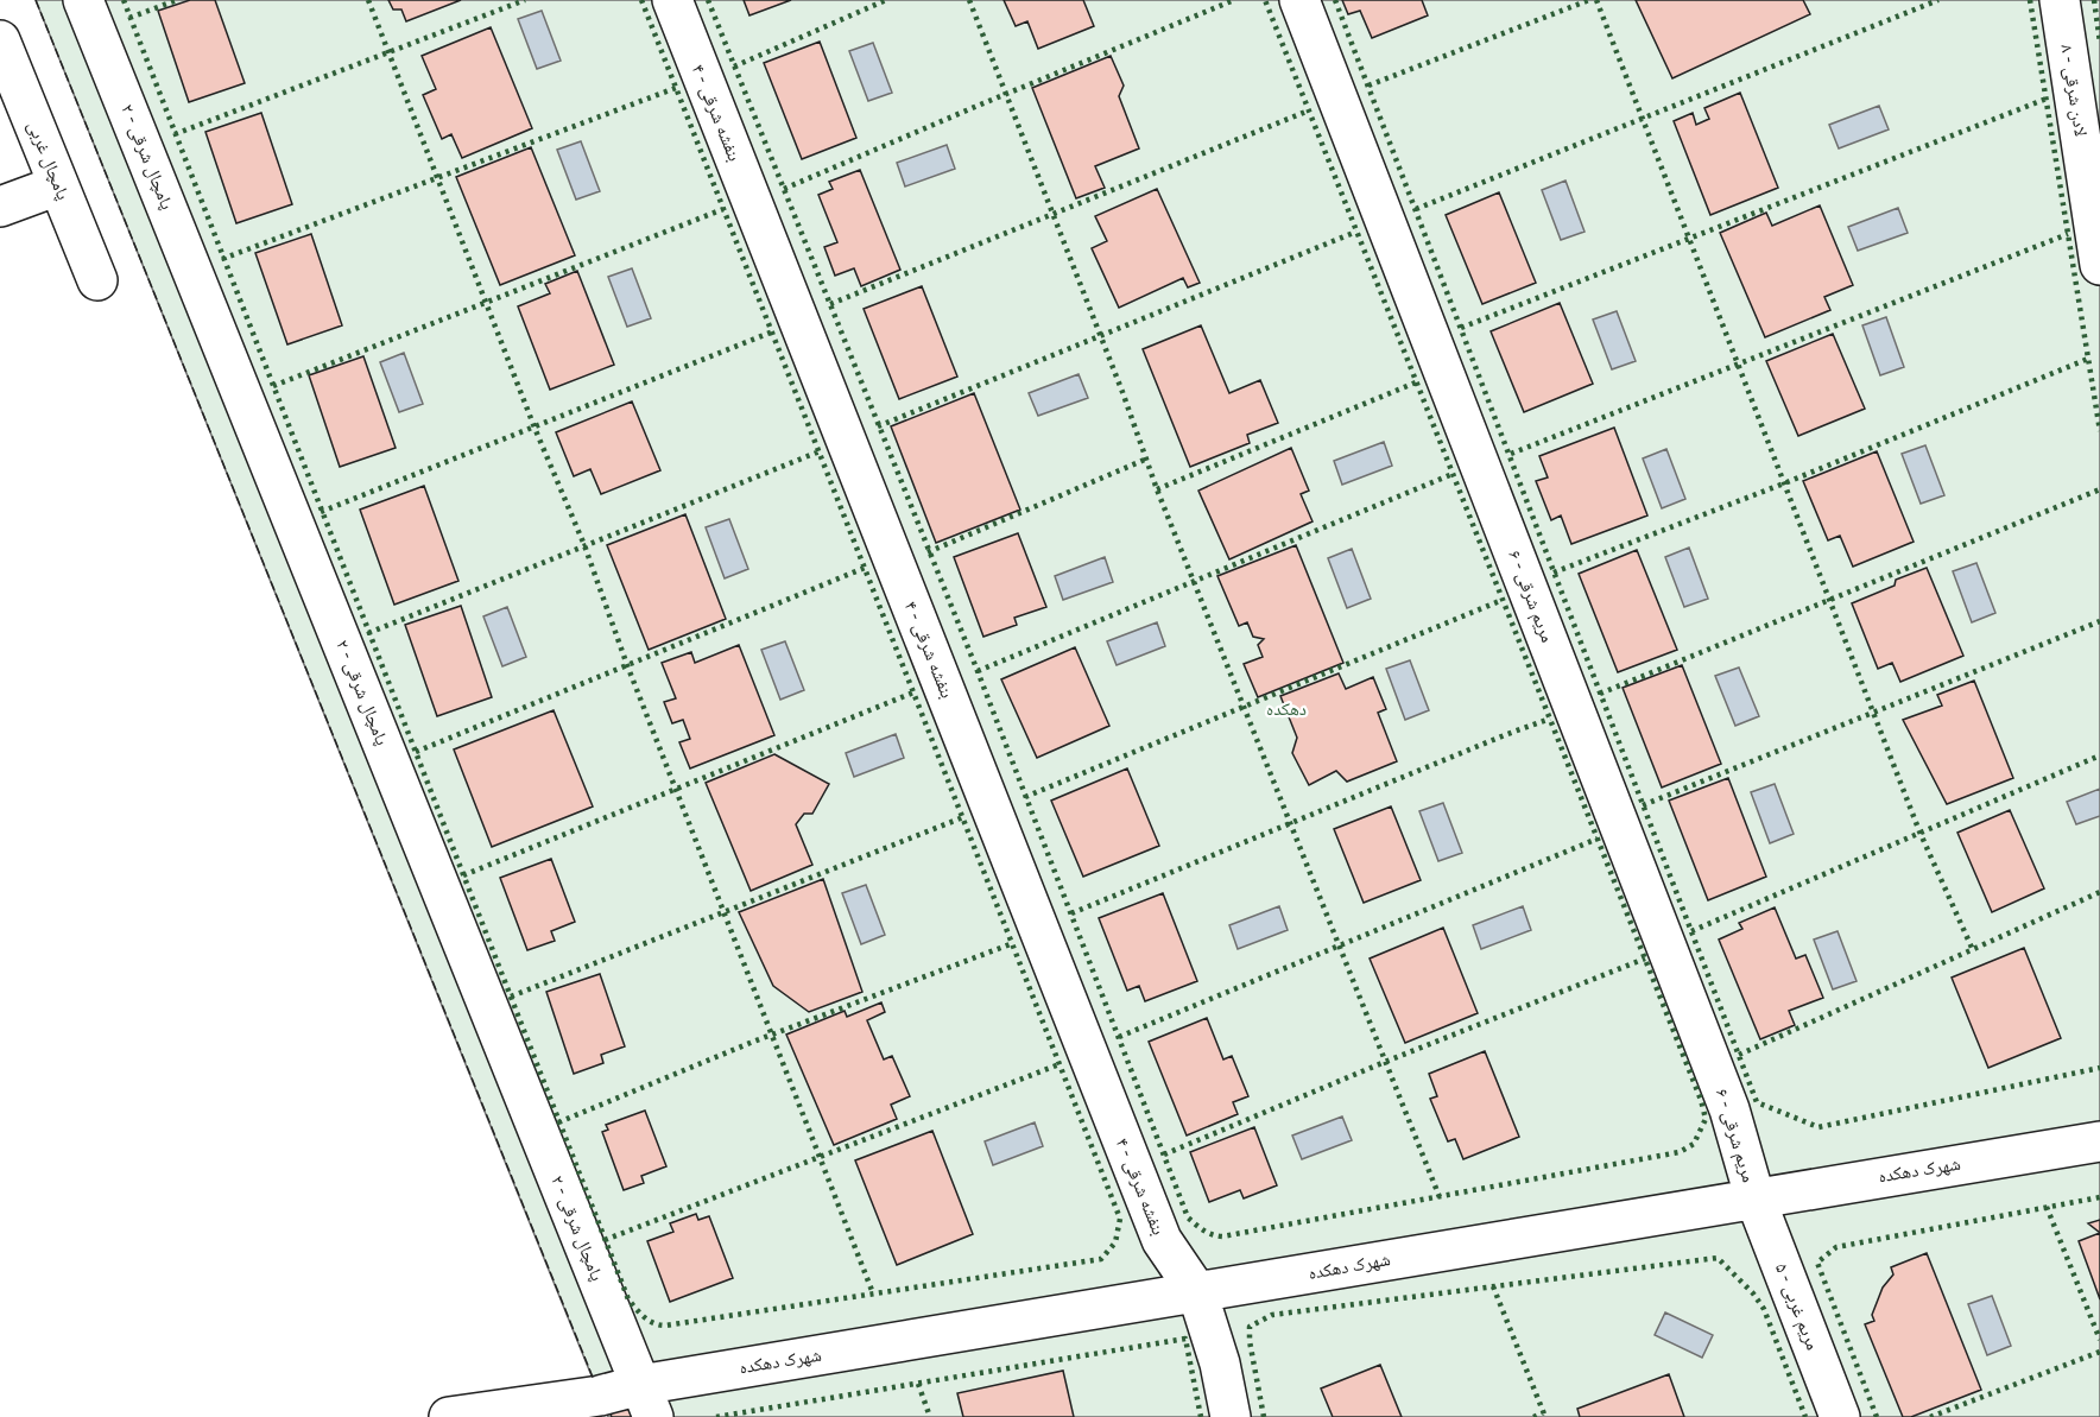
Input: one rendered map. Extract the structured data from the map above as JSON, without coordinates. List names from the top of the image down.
{
  "streets": {
    "street": [
      "لادن شرقی - ۸",
      "بنفشه شرقی - ۴",
      "پامچال شرقی - ۲",
      "پامچال غربی",
      "مریم شرقی - ۶",
      "شهرک دهکده",
      "مریم غربی - ۵"
    ]
  },
  "crossings": [
    ["بنفشه شرقی - ۴", "شهرک دهکده"],
    ["پامچال شرقی - ۲", "شهرک دهکده"],
    ["مریم شرقی - ۶", "شهرک دهکده"],
    ["مریم شرقی - ۶", "مریم غربی - ۵"],
    ["شهرک دهکده", "مریم غربی - ۵"]
  ],
  "parks": ["دهکده"]
}
